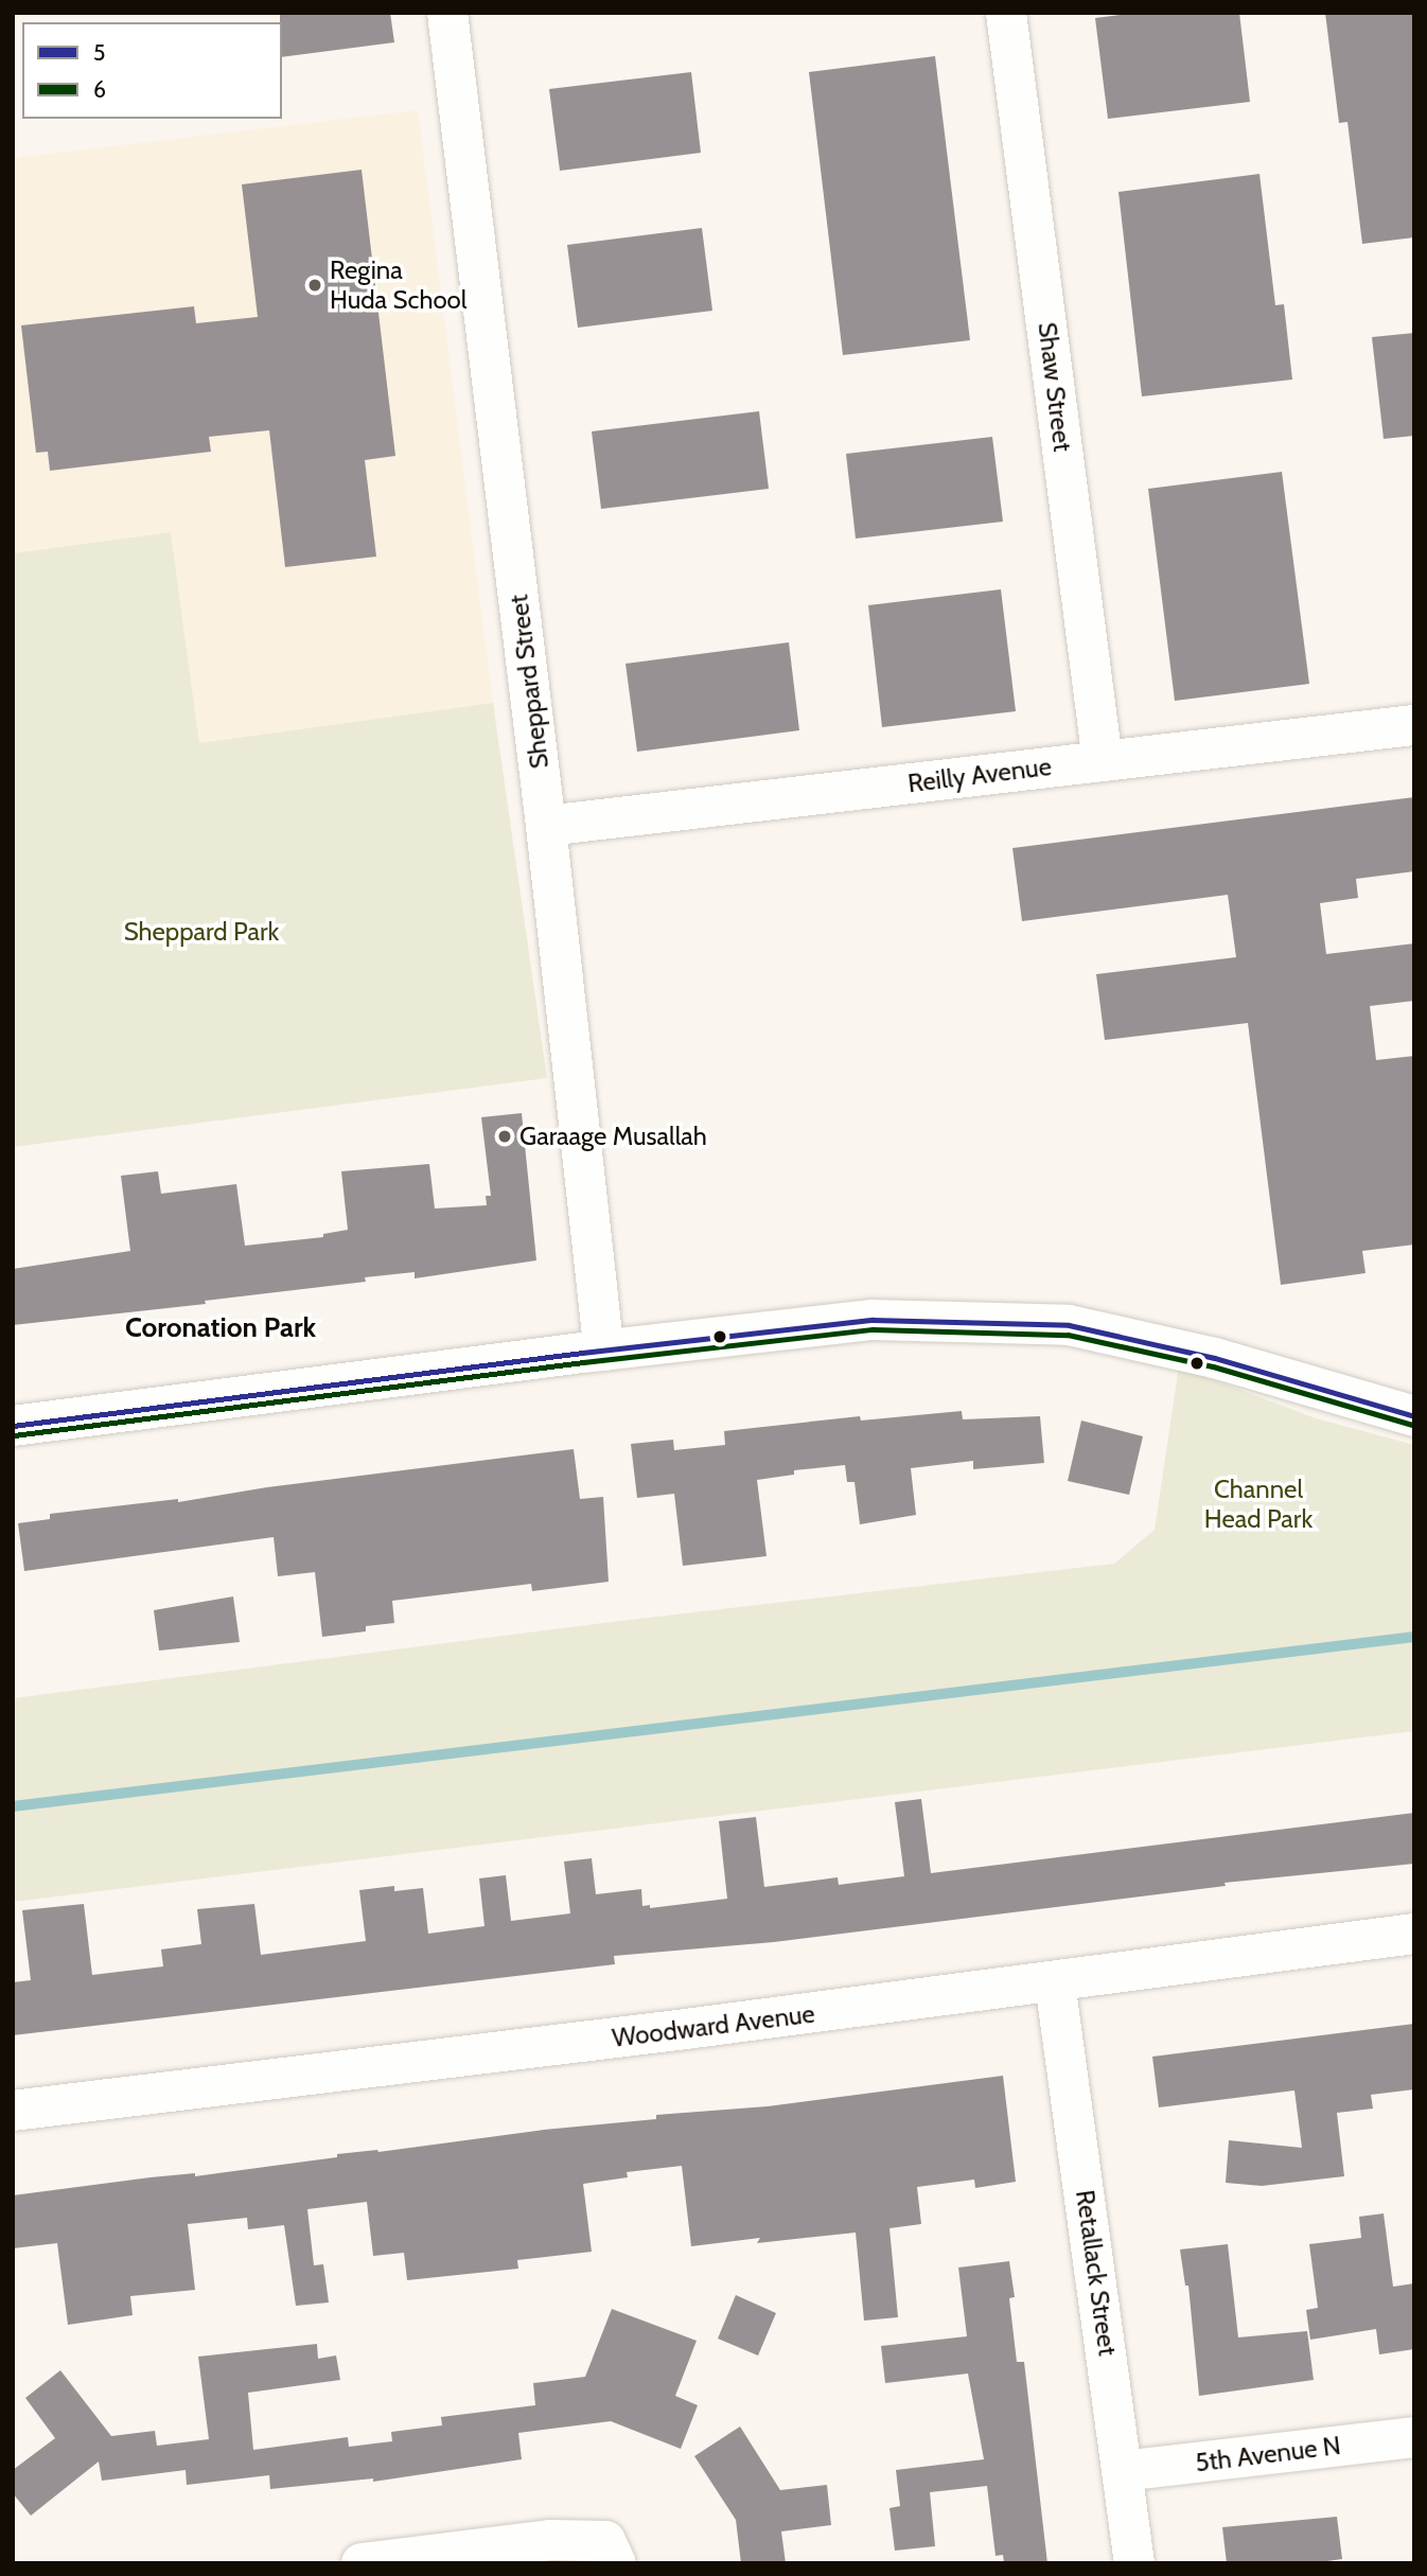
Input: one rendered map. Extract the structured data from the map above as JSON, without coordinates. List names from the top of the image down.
{
  "streets": {
    "street": [
      "Shaw Street",
      "Sheppard Street",
      "Reilly Avenue",
      "Woodward Avenue",
      "Retallack Street",
      "5th Avenue N"
    ]
  },
  "crossings": [
    ["Shaw Street", "Reilly Avenue"],
    ["Sheppard Street", "Reilly Avenue"],
    ["Woodward Avenue", "Retallack Street"],
    ["Retallack Street", "5th Avenue N"]
  ],
  "districts": ["Coronation Park"],
  "parks": ["Sheppard Park", "Channel Head Park"],
  "places": ["Regina Huda School", "Garaage Musallah"],
  "lines": ["transit line 5", "transit line 6"],
  "legend": ["5", "6"]
}
